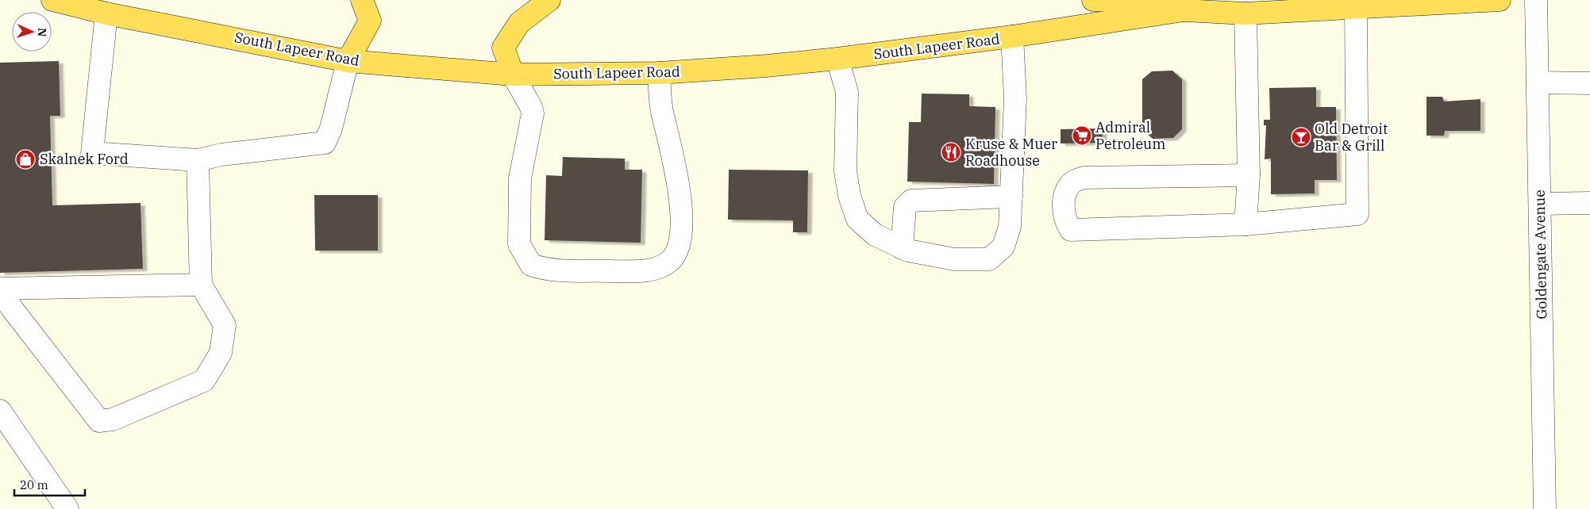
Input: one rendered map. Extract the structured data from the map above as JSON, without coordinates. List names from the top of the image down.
{
  "streets": {
    "main road": ["South Lapeer Road"],
    "street": ["Goldengate Avenue"]
  },
  "places": {
    "supermarket": ["Admiral Petroleum"],
    "bar": ["Old Detroit Bar & Grill"],
    "restaurant": ["Kruse & Muer Roadhouse"],
    "shop": ["Skalnek Ford"]
  },
  "scale_bar": "20 m",
  "north": "right"
}
